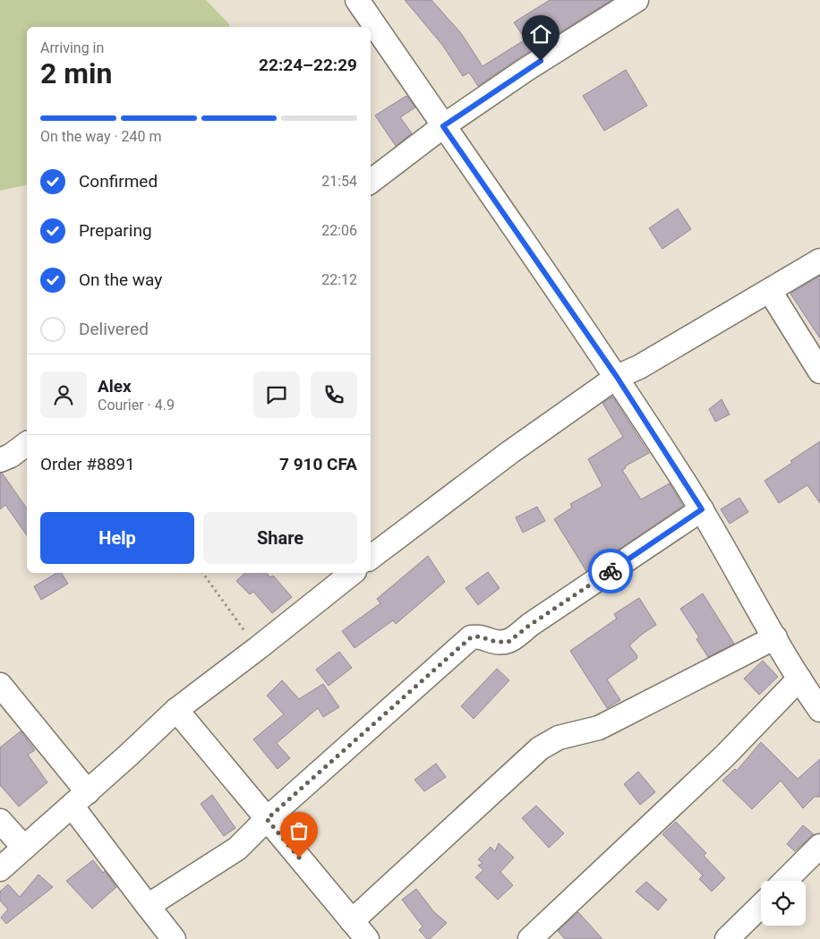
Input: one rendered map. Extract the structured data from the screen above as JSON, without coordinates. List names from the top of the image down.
{
  "page": {
    "heading": ["2 min", "Arriving in", "22:24–22:29"],
    "panel": [
      "Alex",
      "Courier · 4.9",
      "Order #8891",
      "7 910 CFA"
    ],
    "bar": "On the way · 240 m",
    "list": [
      ["Confirmed", "21:54"],
      ["Preparing", "22:06"],
      ["On the way", "22:12"],
      "Delivered"
    ],
    "buttons": ["Help", "Share"]
  }
}
